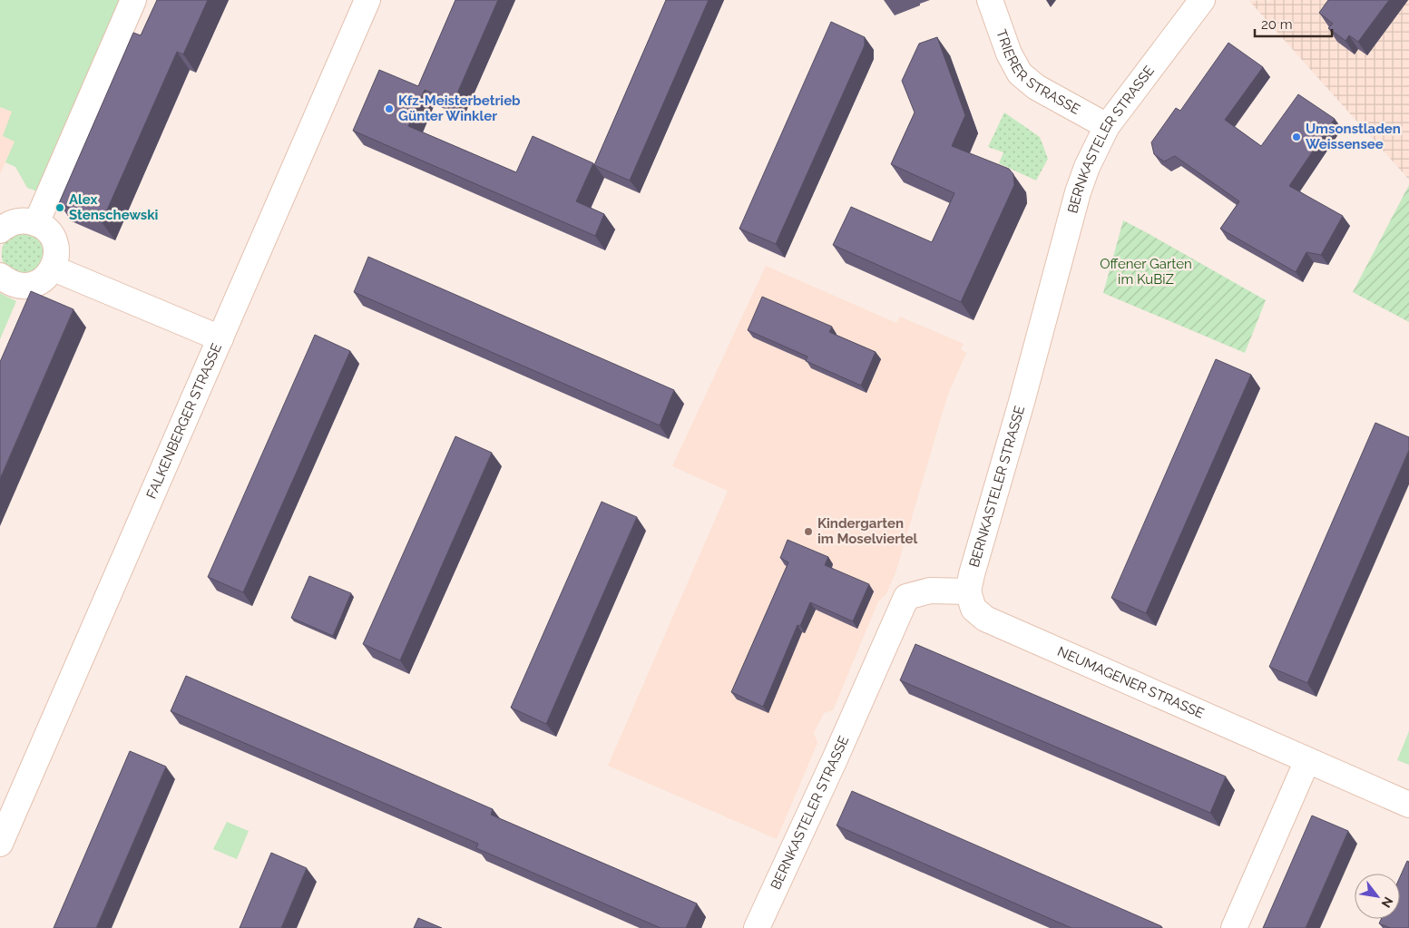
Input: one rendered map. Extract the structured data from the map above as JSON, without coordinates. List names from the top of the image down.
{
  "streets": {
    "street": [
      "TRIERER STRASSE",
      "BERNKASTELER STRASSE",
      "FALKENBERGER STRASSE",
      "NEUMAGENER STRASSE"
    ]
  },
  "crossings": [
    ["TRIERER STRASSE", "BERNKASTELER STRASSE"],
    ["BERNKASTELER STRASSE", "NEUMAGENER STRASSE"]
  ],
  "parks": ["Offener Garten im KuBiZ"],
  "places": [
    "Kfz-Meisterbetrieb Günter Winkler",
    "Umsonstladen Weissensee",
    "Alex Stenschewski",
    "Kindergarten im Moselviertel"
  ],
  "scale_bar": "20 m",
  "north": "bottom right"
}
